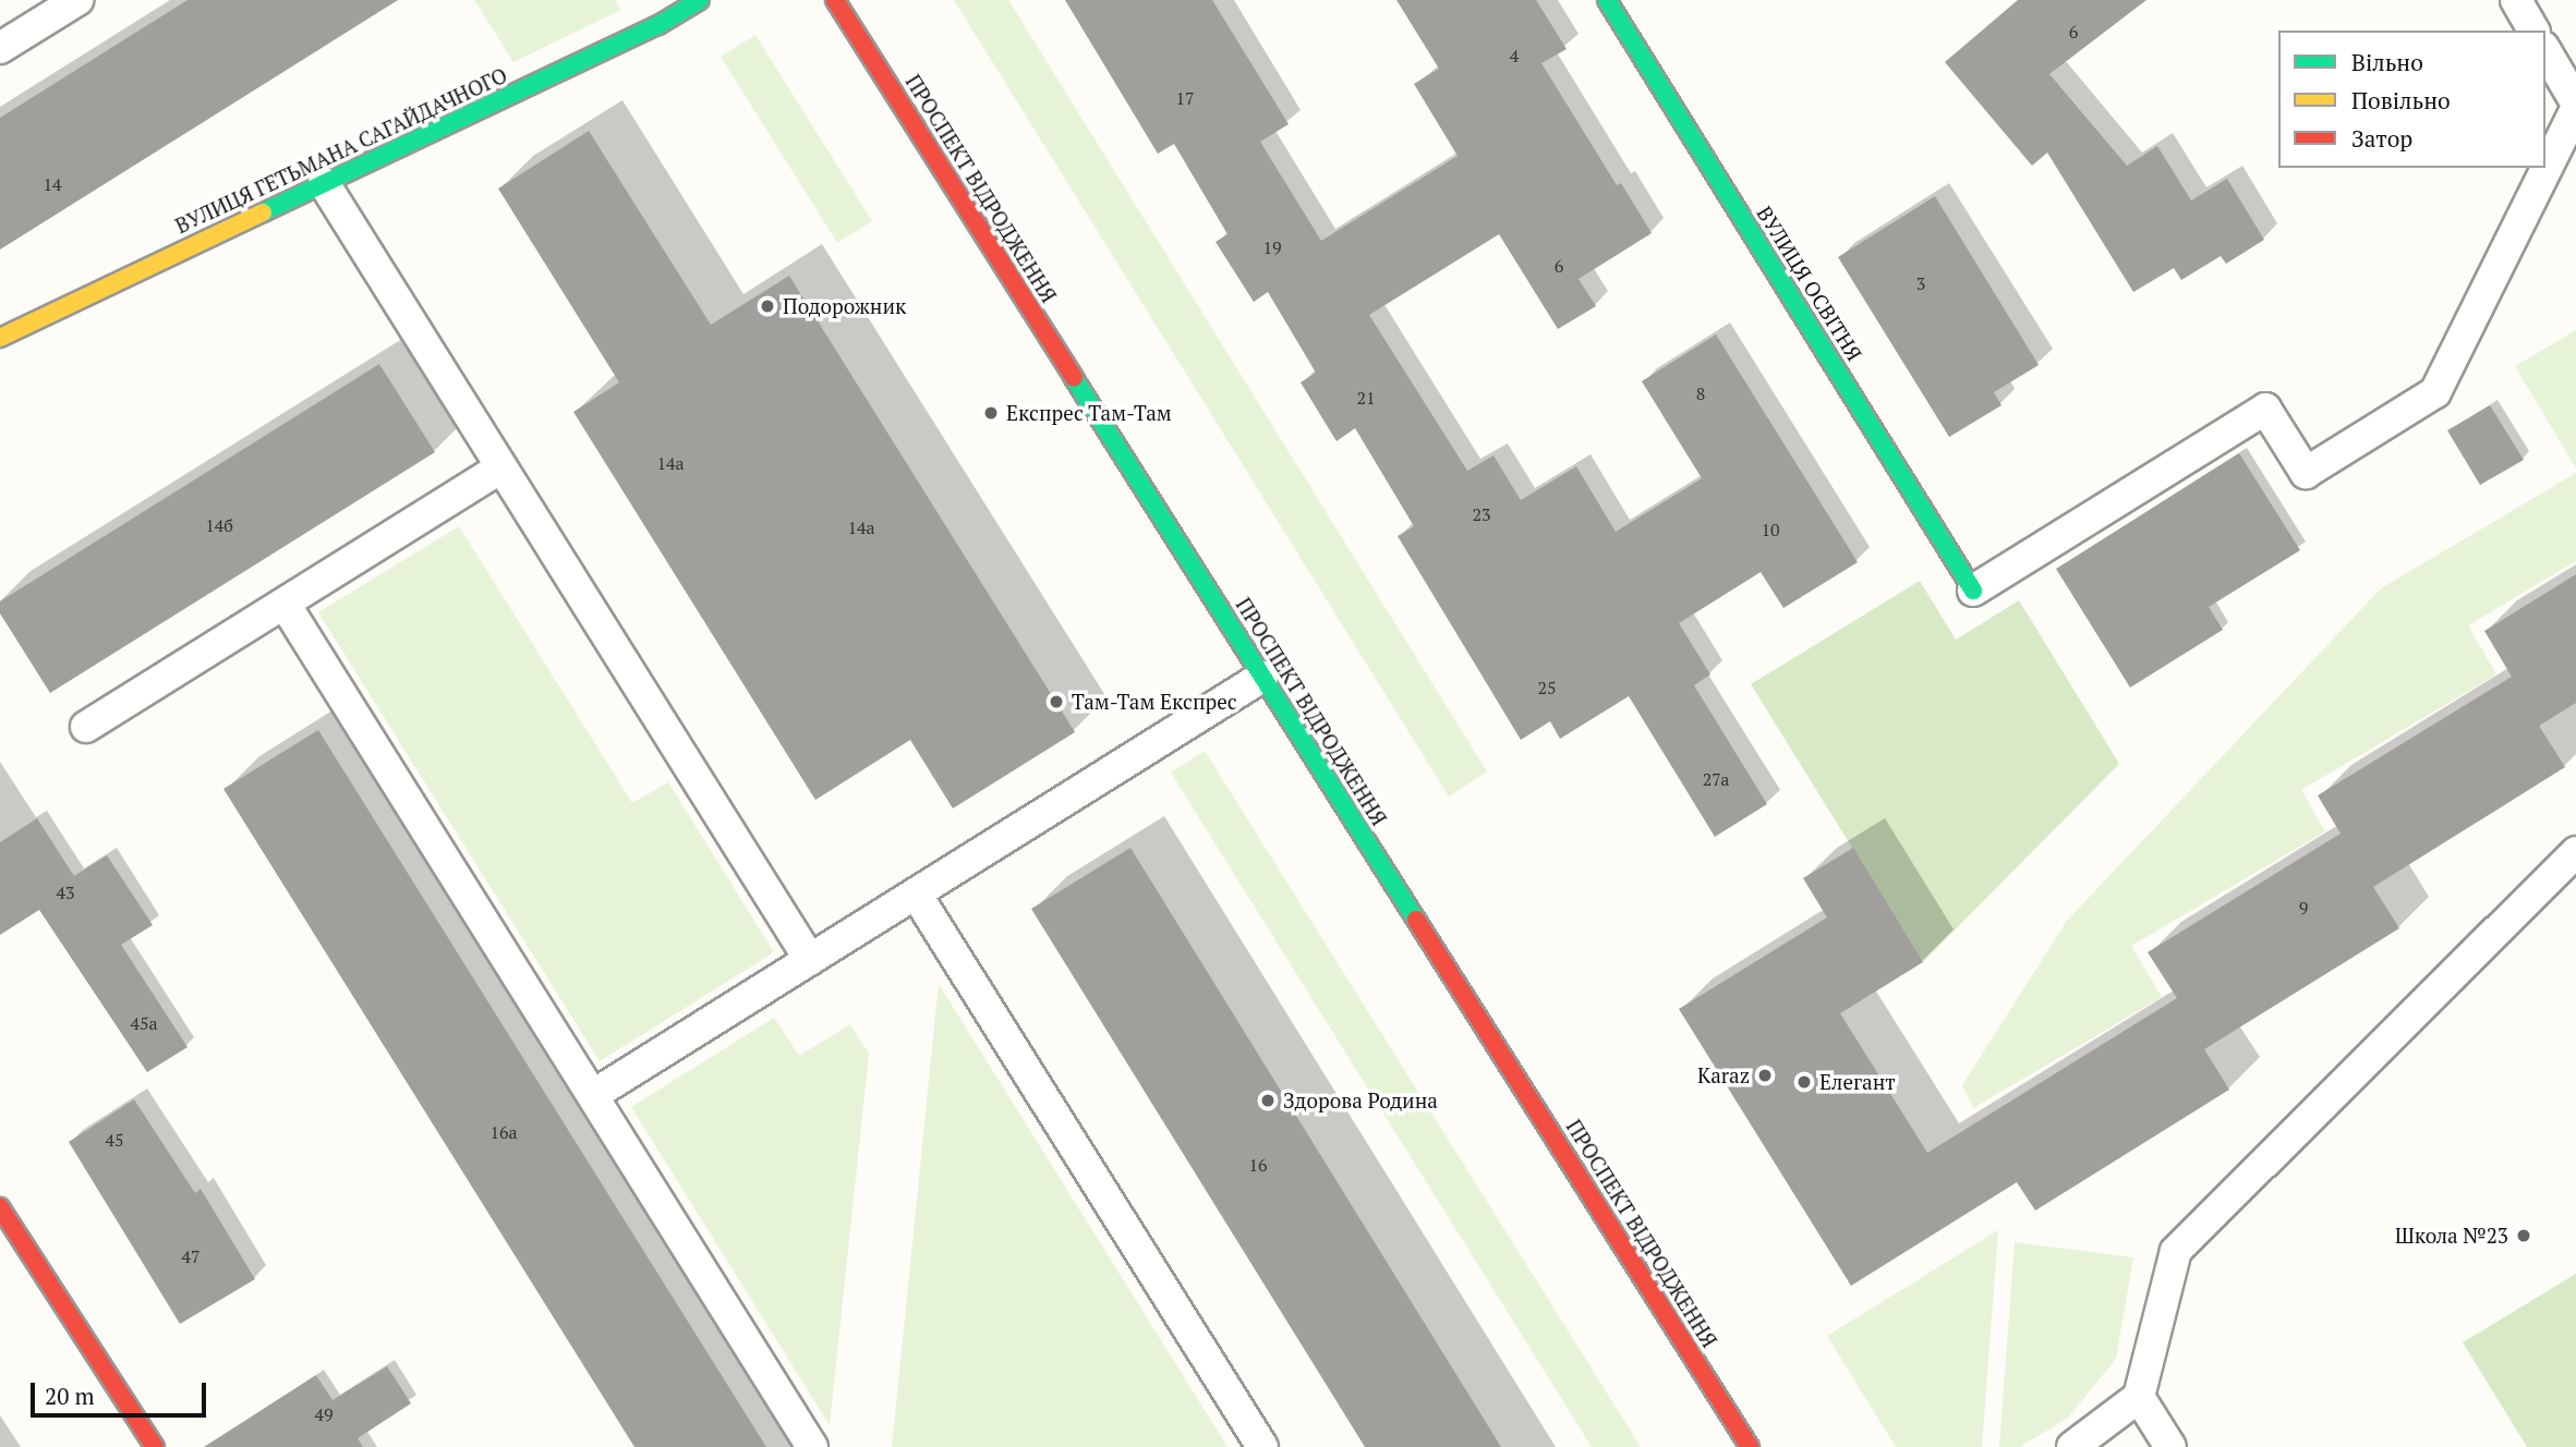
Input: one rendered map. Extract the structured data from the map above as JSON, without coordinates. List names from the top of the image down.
{
  "streets": {
    "street": ["ВУЛИЦЯ ГЕТЬМАНА САГАЙДАЧНОГО", "ПРОСПЕКТ ВІДРОДЖЕННЯ", "ВУЛИЦЯ ОСВІТНЯ"]
  },
  "places": [
    "Подорожник",
    "Експрес Там-Там",
    "Там-Там Експрес",
    "Karaz",
    "Елегант",
    "Здорова Родина",
    "Школа №23"
  ],
  "house_numbers": [
    "6",
    "4",
    "17",
    "14",
    "19",
    "6",
    "3",
    "8",
    "21",
    "14а",
    "23",
    "14б",
    "14а",
    "10",
    "25",
    "27а",
    "43",
    "9",
    "45а",
    "16а",
    "45",
    "16",
    "47",
    "49"
  ],
  "legend": ["Вільно", "Повільно", "Затор"],
  "scale_bar": "20 m"
}
